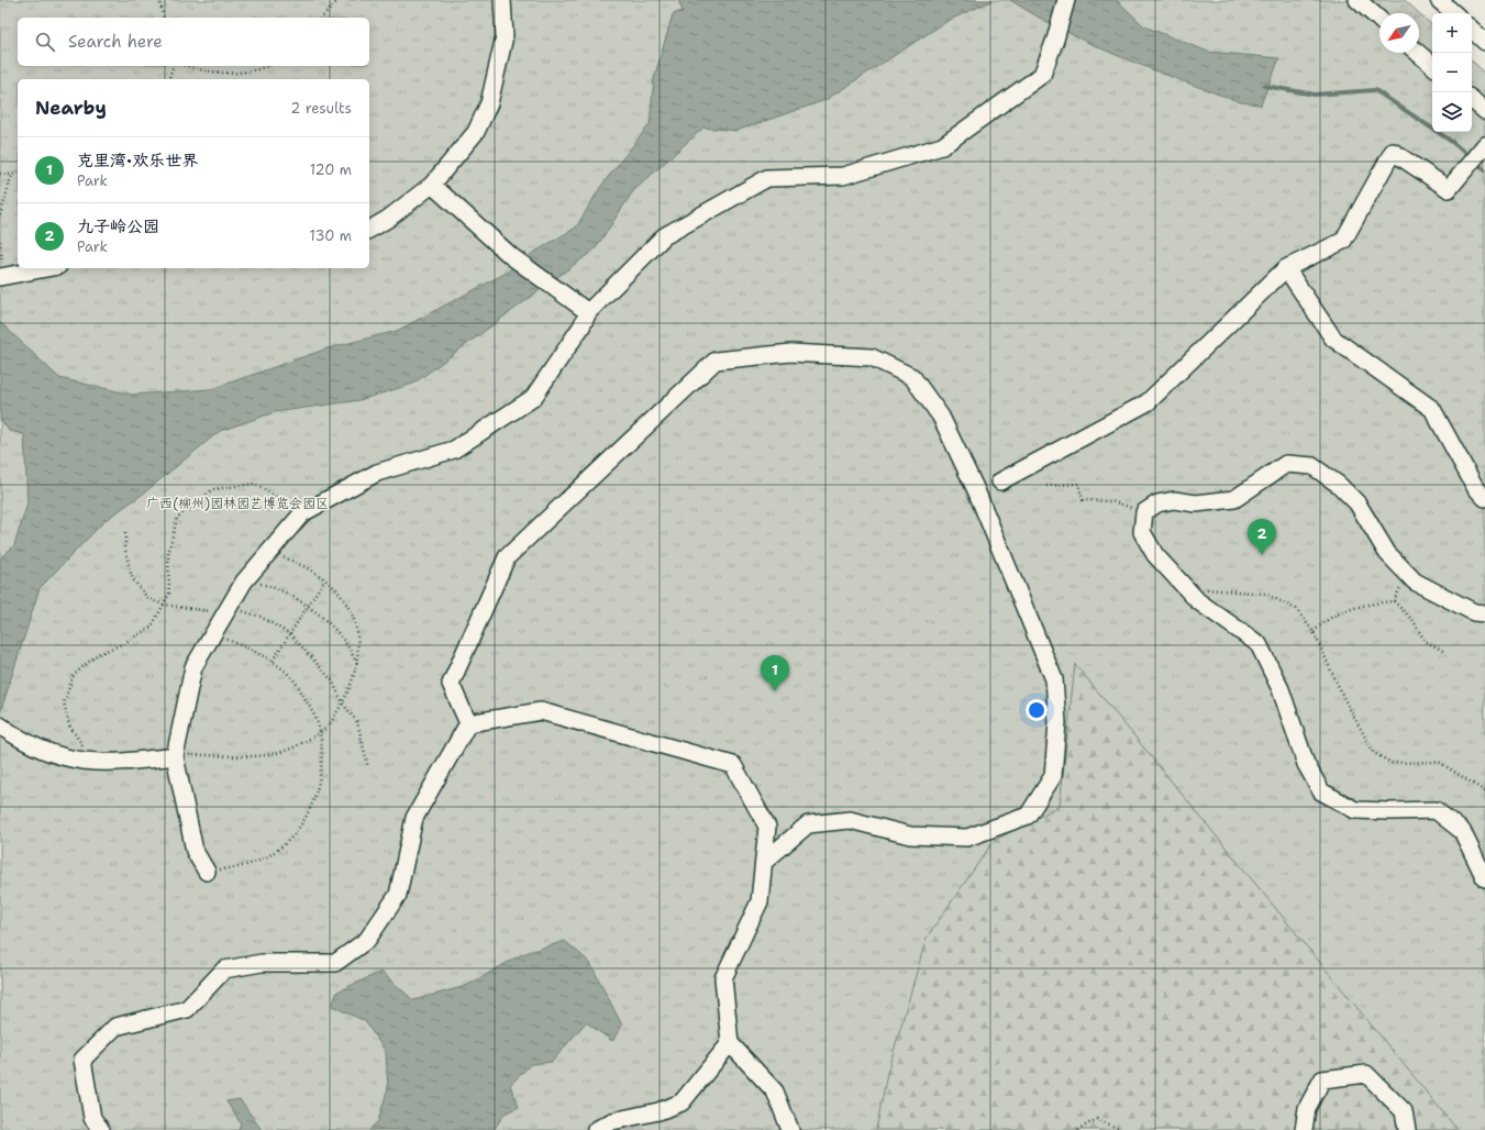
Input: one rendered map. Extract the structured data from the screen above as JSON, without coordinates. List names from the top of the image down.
{
  "parks": ["广西(柳州)园林园艺博览会园区"],
  "north": "bottom left",
  "page": {
    "map_buttons": ["+", "−"],
    "search": "Search here",
    "heading": ["Nearby", "2 results"],
    "list": [
      {
        "mark": "1",
        "name": "克里湾·欢乐世界",
        "note": "Park",
        "value": "120 m"
      },
      {
        "mark": "2",
        "name": "九子岭公园",
        "note": "Park",
        "value": "130 m"
      }
    ],
    "pins": ["2", "1"]
  }
}
